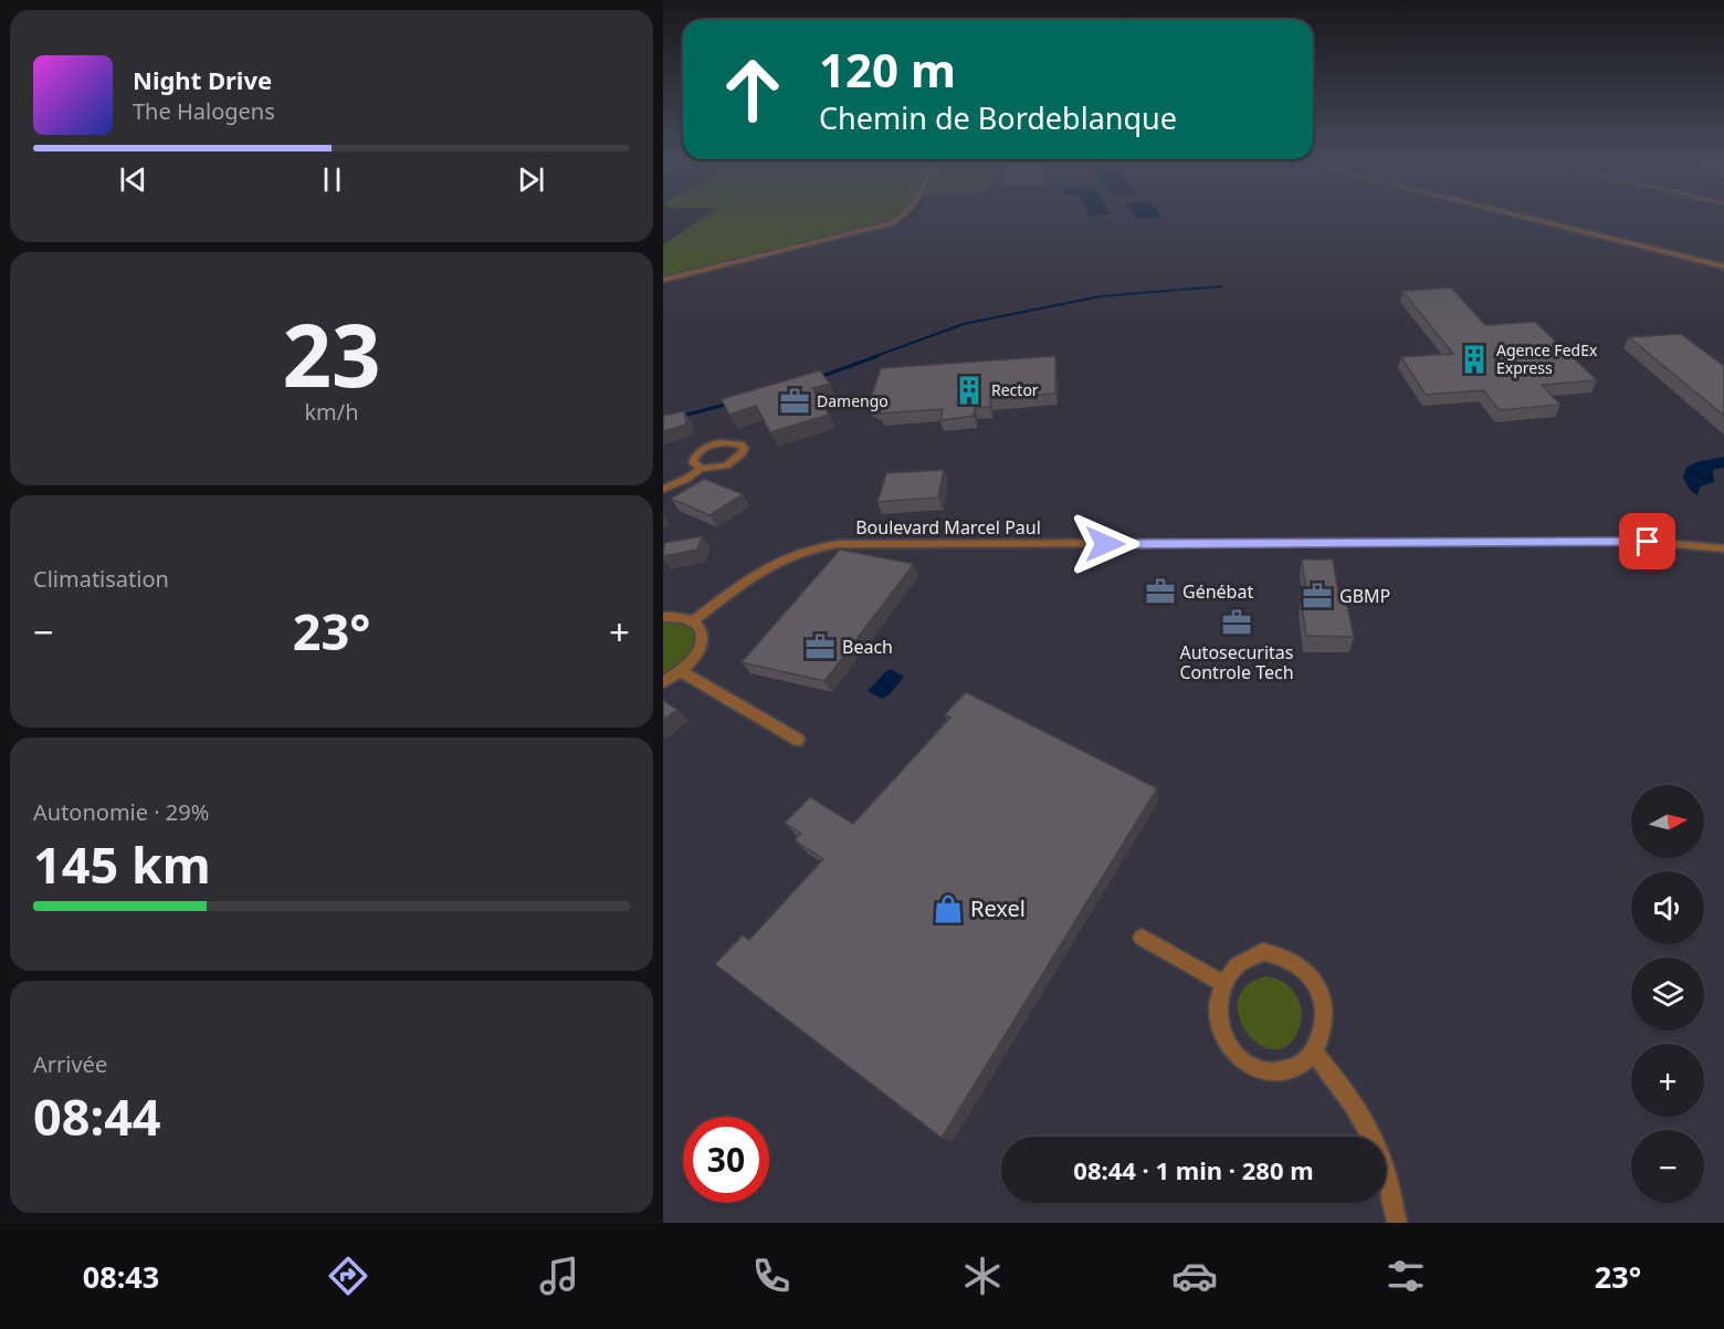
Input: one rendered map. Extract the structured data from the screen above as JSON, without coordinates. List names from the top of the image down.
{
  "streets": {
    "street": ["Boulevard Marcel Paul"]
  },
  "places": {
    "building": ["Agence FedEx Express", "Rector"],
    "office": [
      "Damengo",
      "Génébat",
      "GBMP",
      "Autosecuritas Controle Tech",
      "Beach"
    ],
    "shop": ["Rexel"]
  },
  "north": "right",
  "page": {
    "turn": ["120 m", "Chemin de Bordeblanque"],
    "song": ["Night Drive", "The Halogens"],
    "tile": [
      ["23", "km/h"],
      "Climatisation",
      ["Autonomie · 29%", "145 km"],
      ["Arrivée", "08:44"]
    ],
    "heat": ["−", "23°", "+"],
    "map_buttons": ["+", "−"],
    "limit": "30",
    "trip": "08:44 · 1 min · 280 m",
    "tabs": ["08:43", "23°"]
  }
}
